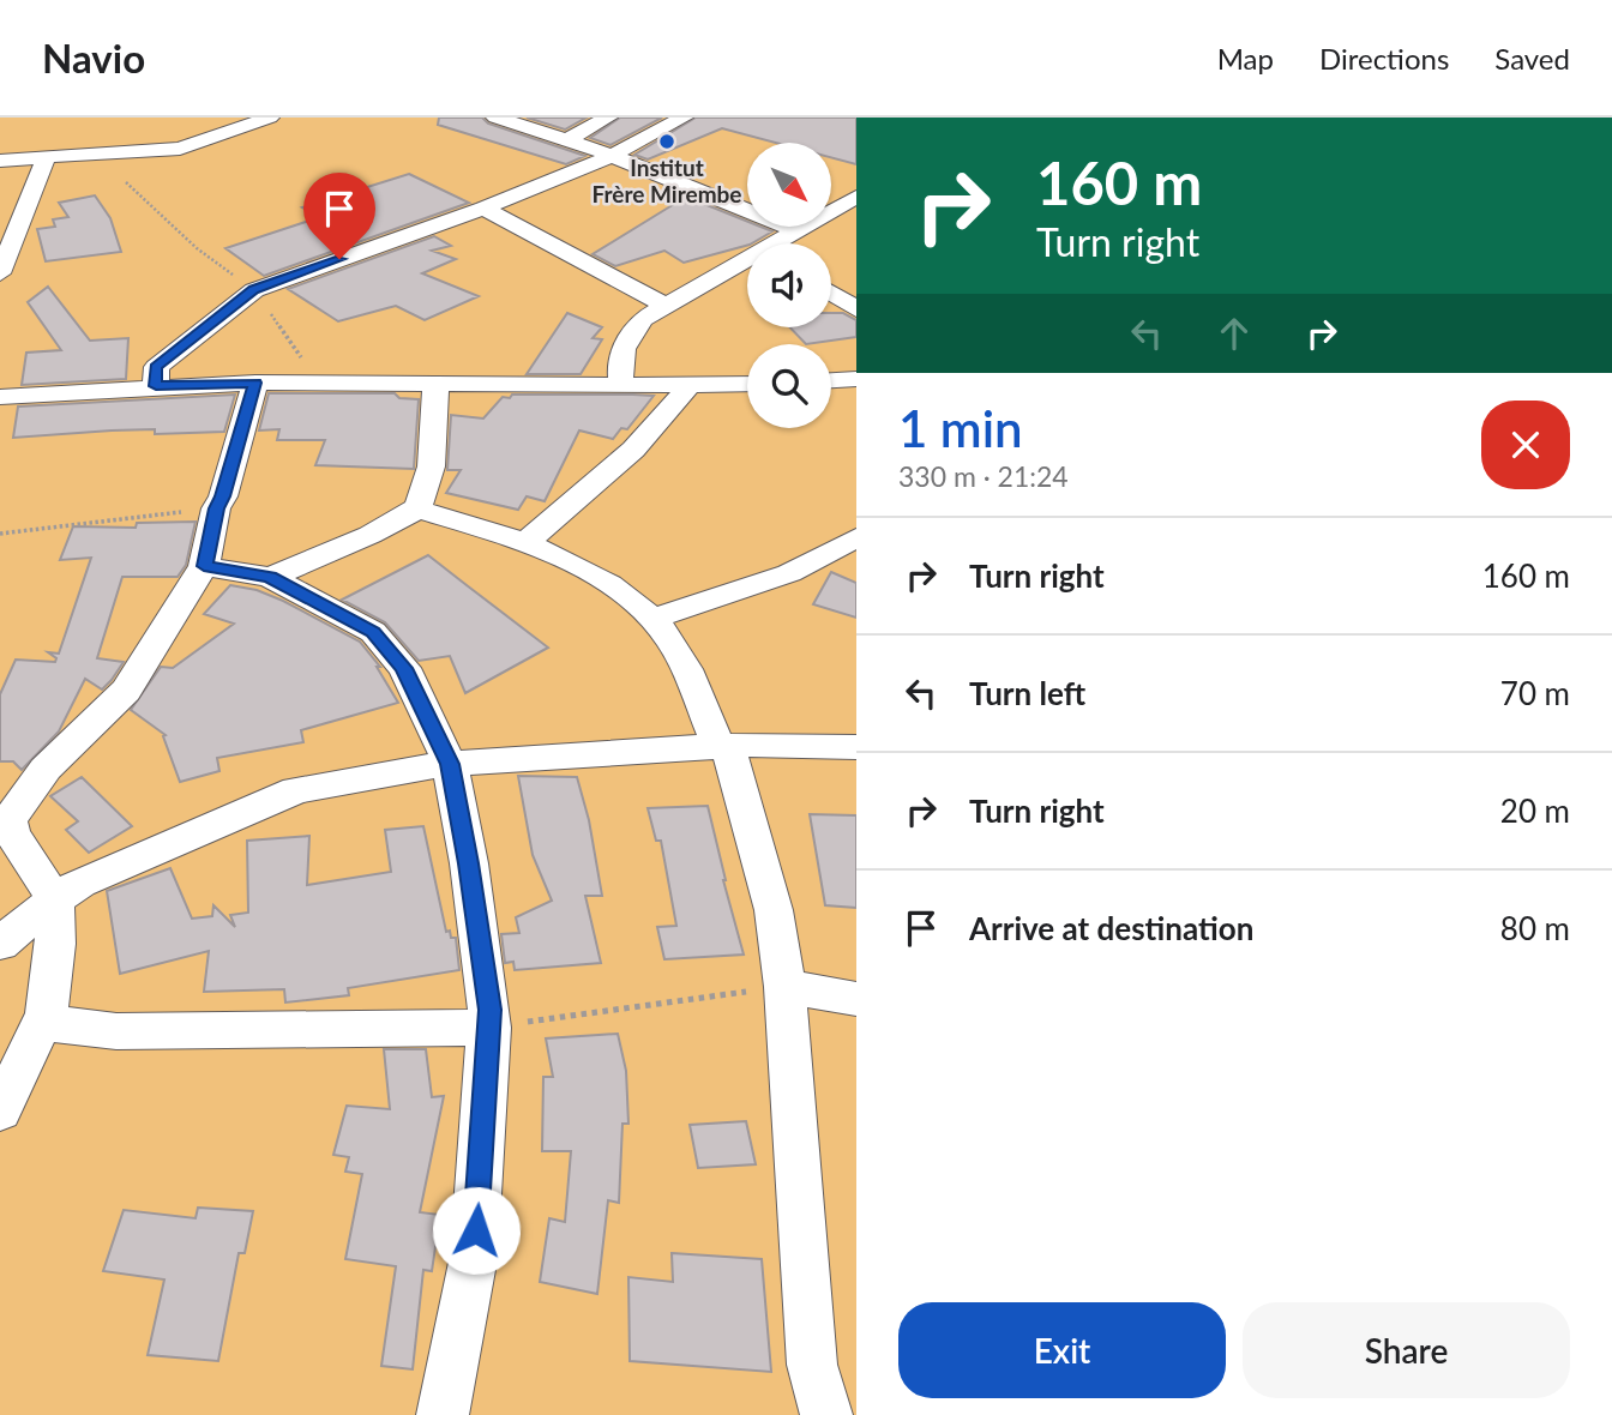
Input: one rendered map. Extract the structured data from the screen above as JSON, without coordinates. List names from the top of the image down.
{
  "places": ["Institut Frère Mirembe"],
  "north": "bottom right",
  "page": {
    "header": "Navio",
    "nav": ["Map", "Directions", "Saved"],
    "turn": ["160 m", "Turn right"],
    "heading": ["1 min", "330 m · 21:24"],
    "list": [
      {
        "name": "Turn right",
        "value": "160 m"
      },
      {
        "name": "Turn left",
        "value": "70 m"
      },
      {
        "name": "Turn right",
        "value": "20 m"
      },
      {
        "name": "Arrive at destination",
        "value": "80 m"
      }
    ],
    "buttons": ["Exit", "Share"]
  }
}
